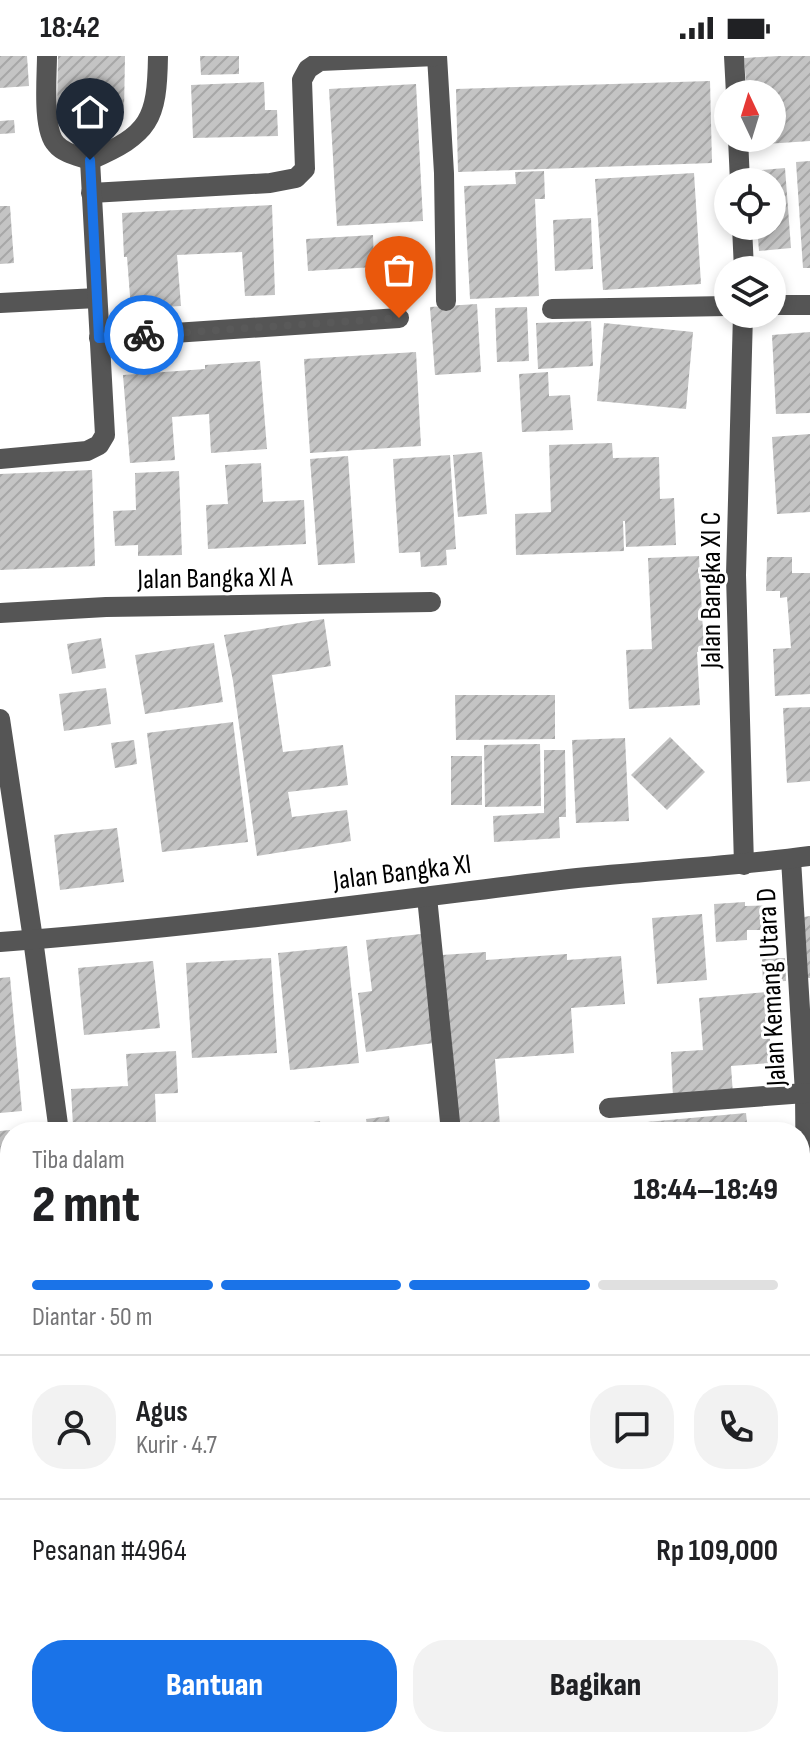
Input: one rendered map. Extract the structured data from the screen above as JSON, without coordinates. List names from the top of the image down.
{
  "streets": {
    "street": [
      "Jalan Bangka XI A",
      "Jalan Bangka XI C",
      "Jalan Bangka XI",
      "Jalan Kemang Utara D"
    ]
  },
  "crossings": [
    ["Jalan Bangka XI C", "Jalan Bangka XI"],
    ["Jalan Bangka XI", "Jalan Kemang Utara D"]
  ],
  "north": "top",
  "page": {
    "status": "18:42",
    "heading": ["2 mnt", "Tiba dalam", "18:44–18:49"],
    "panel": [
      "Agus",
      "Kurir · 4.7",
      "Pesanan #4964",
      "Rp 109,000"
    ],
    "bar": "Diantar · 50 m",
    "buttons": ["Bantuan", "Bagikan"]
  }
}
